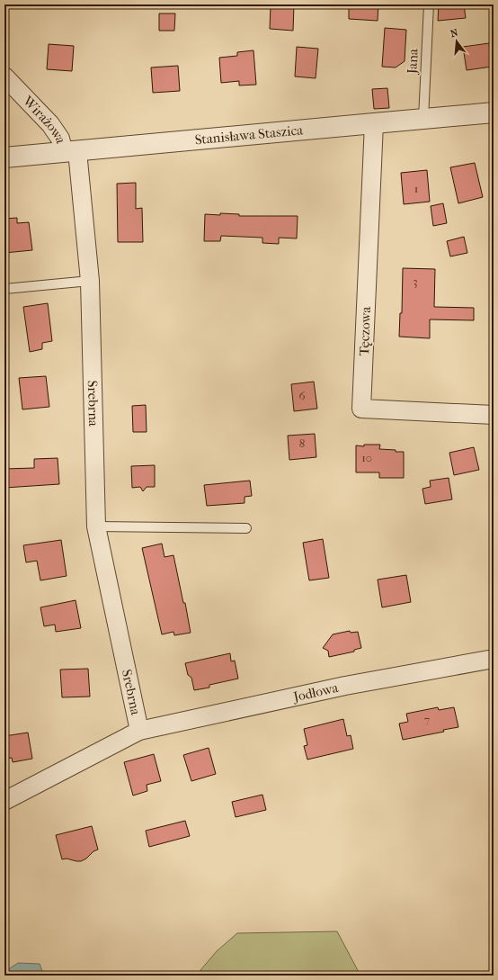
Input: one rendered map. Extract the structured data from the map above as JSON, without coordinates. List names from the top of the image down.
{
  "streets": {
    "street": [
      "Wirażowa",
      "Stanisława Staszica",
      "Tęczowa",
      "Srebrna",
      "Jodłowa"
    ],
    "lane": ["Jana"]
  },
  "crossings": [
    ["Jana", "Stanisława Staszica"],
    ["Wirażowa", "Stanisława Staszica"],
    ["Wirażowa", "Srebrna"],
    ["Stanisława Staszica", "Tęczowa"],
    ["Stanisława Staszica", "Srebrna"],
    ["Srebrna", "Jodłowa"]
  ],
  "house_numbers": [
    "1",
    "3",
    "6",
    "8",
    "10",
    "7"
  ],
  "north": "top"
}
